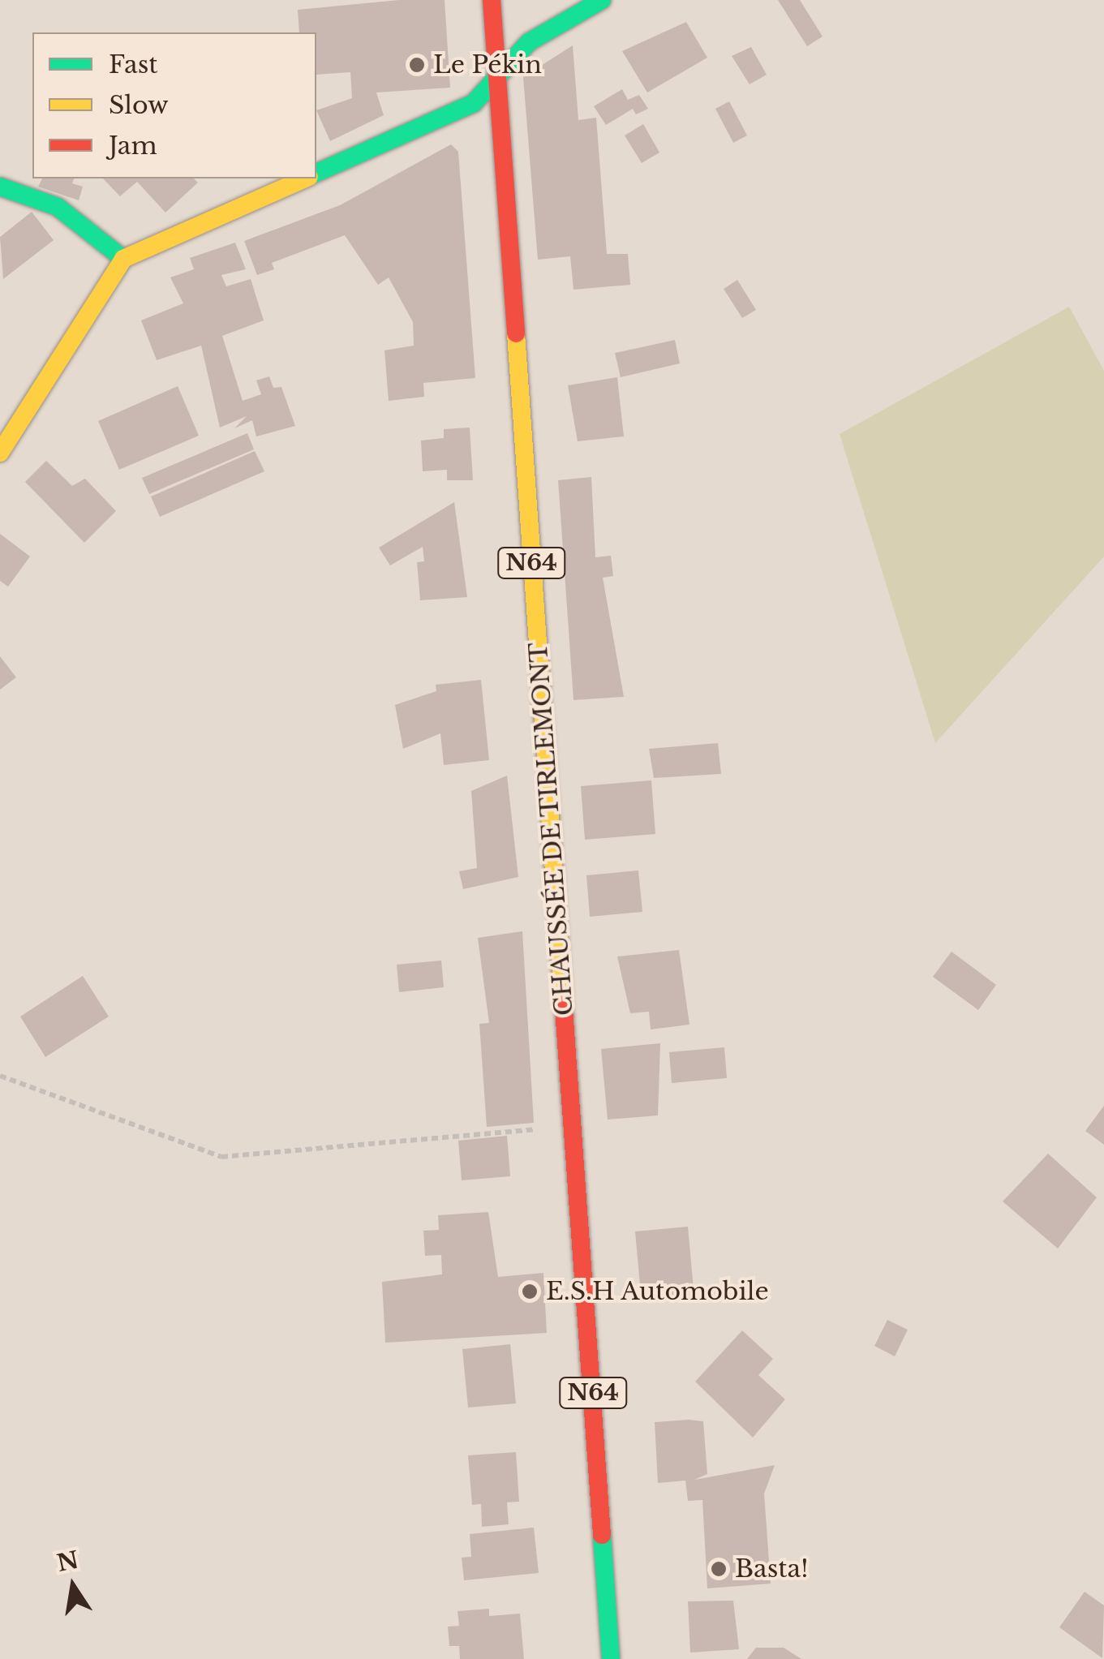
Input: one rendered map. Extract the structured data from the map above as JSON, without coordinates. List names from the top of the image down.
{
  "streets": {
    "main road": ["N64", "CHAUSSÉE DE TIRLEMONT"]
  },
  "places": ["Le Pékin", "E.S.H Automobile", "Basta!"],
  "legend": ["Fast", "Slow", "Jam"],
  "north": "top"
}
